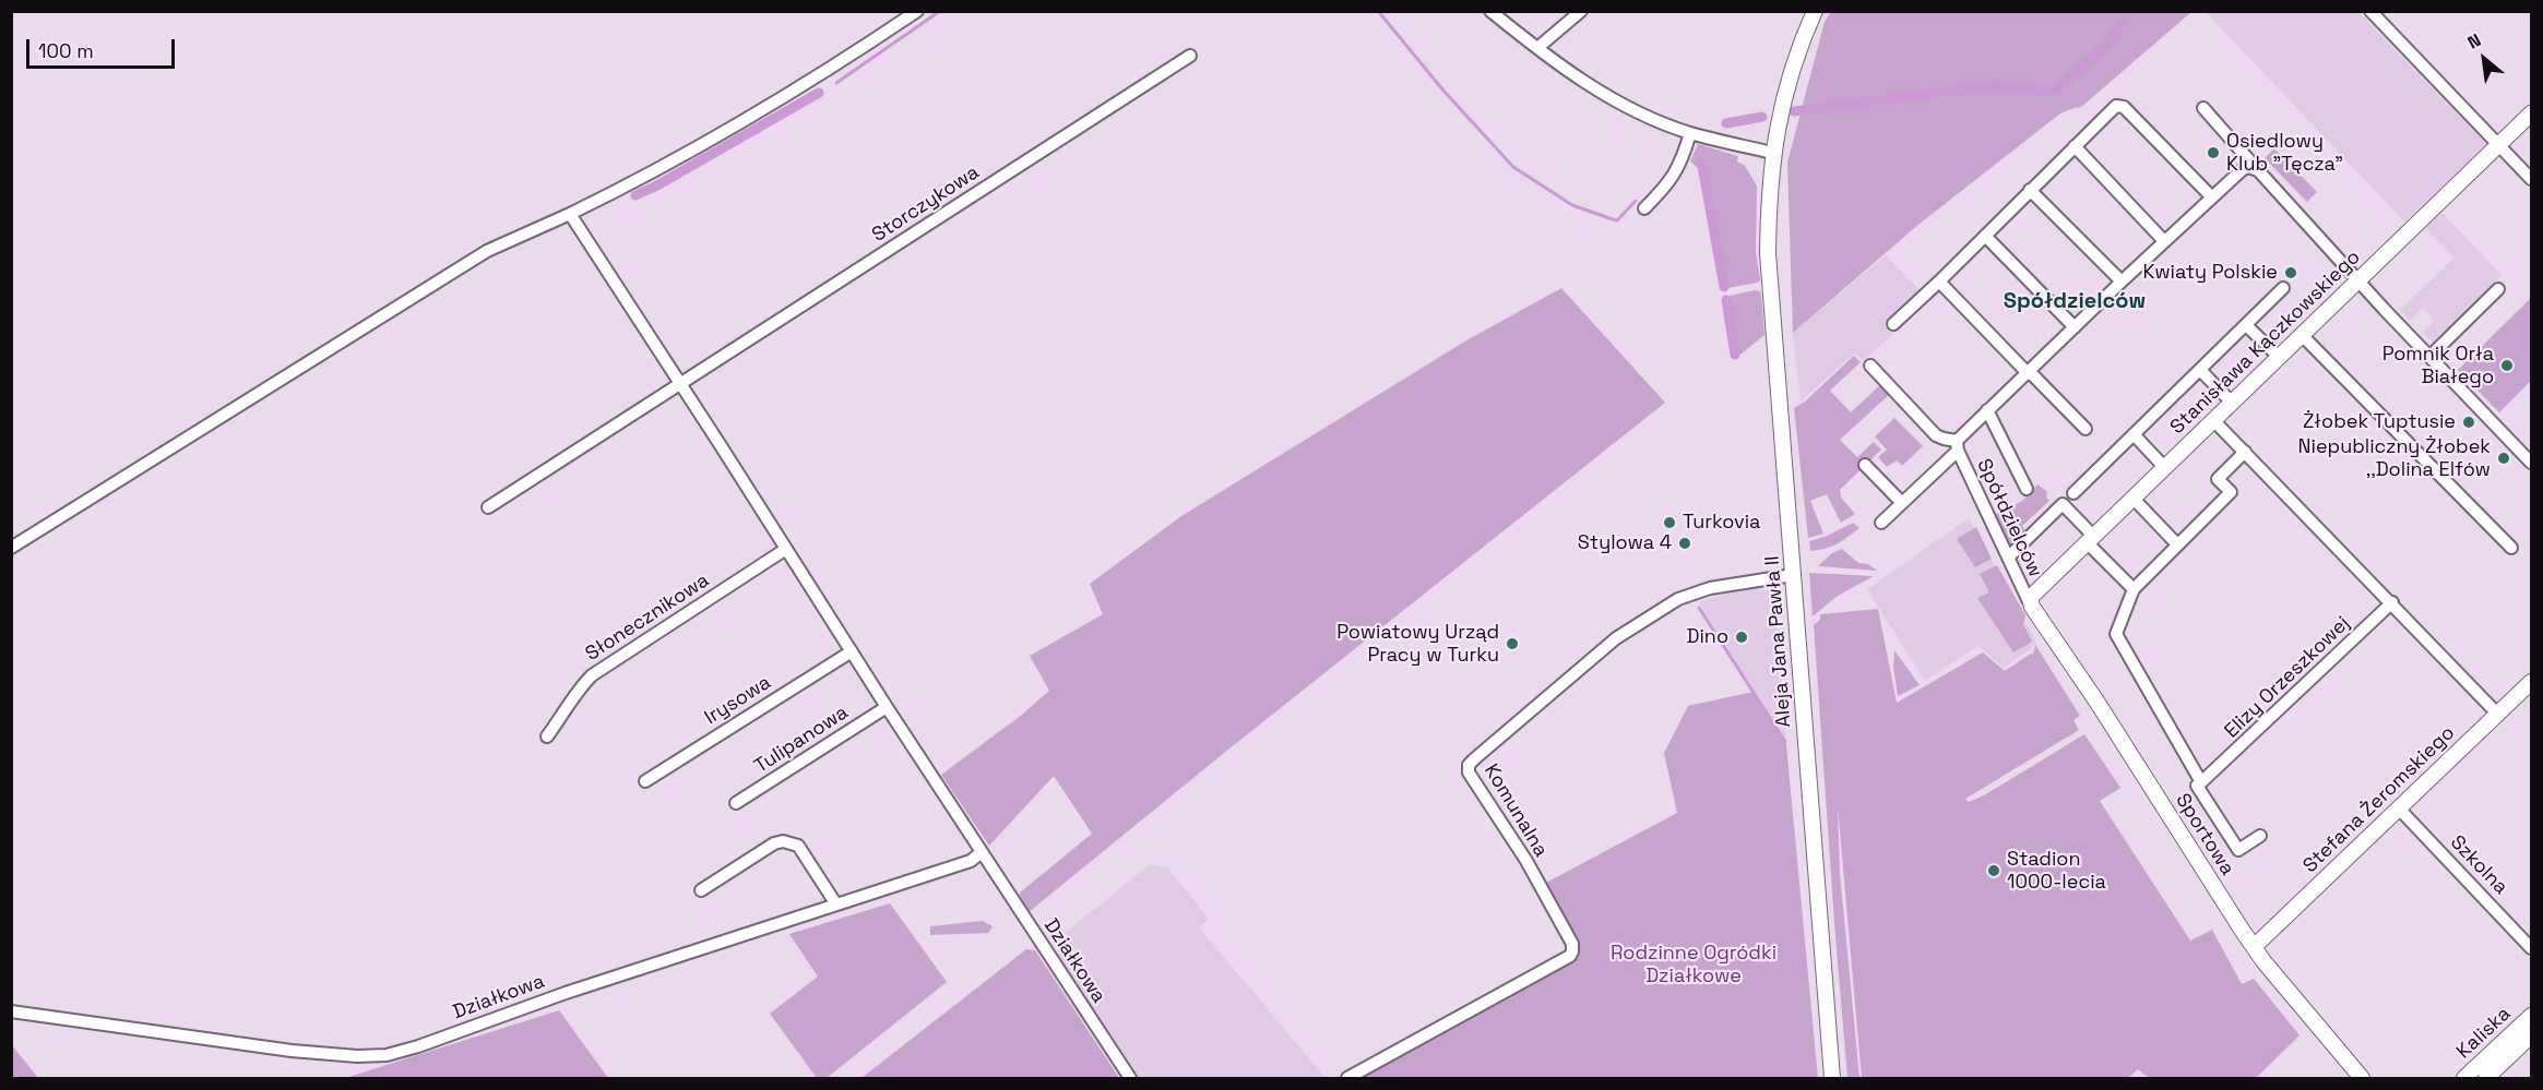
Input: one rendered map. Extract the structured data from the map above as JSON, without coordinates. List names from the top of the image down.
{
  "streets": {
    "street": [
      "Storczykowa",
      "Stanisława Kączkowskiego",
      "Spółdzielców",
      "Słonecznikowa",
      "Aleja Jana Pawła II",
      "Elizy Orzeszkowej",
      "Irysowa",
      "Tulipanowa",
      "Stefana Żeromskiego",
      "Komunalna",
      "Sportowa",
      "Szkolna",
      "Działkowa",
      "Kaliska"
    ]
  },
  "crossings": [
    ["Stanisława Kączkowskiego", "Spółdzielców"],
    ["Stanisława Kączkowskiego", "Sportowa"],
    ["Spółdzielców", "Sportowa"],
    ["Aleja Jana Pawła II", "Komunalna"],
    ["Stefana Żeromskiego", "Sportowa"],
    ["Stefana Żeromskiego", "Szkolna"]
  ],
  "districts": ["Spółdzielców"],
  "parks": ["Rodzinne Ogródki Działkowe"],
  "places": [
    "Osiedlowy Klub \"Tęcza\"",
    "Kwiaty Polskie",
    "Pomnik Orła Białego",
    "Żłobek Tuptusie",
    "Niepubliczny Żłobek ,,Dolina Elfów",
    "Turkovia",
    "Stylowa 4",
    "Dino",
    "Powiatowy Urząd Pracy w Turku",
    "Stadion 1000-lecia"
  ],
  "scale_bar": "100 m",
  "north": "top left"
}
